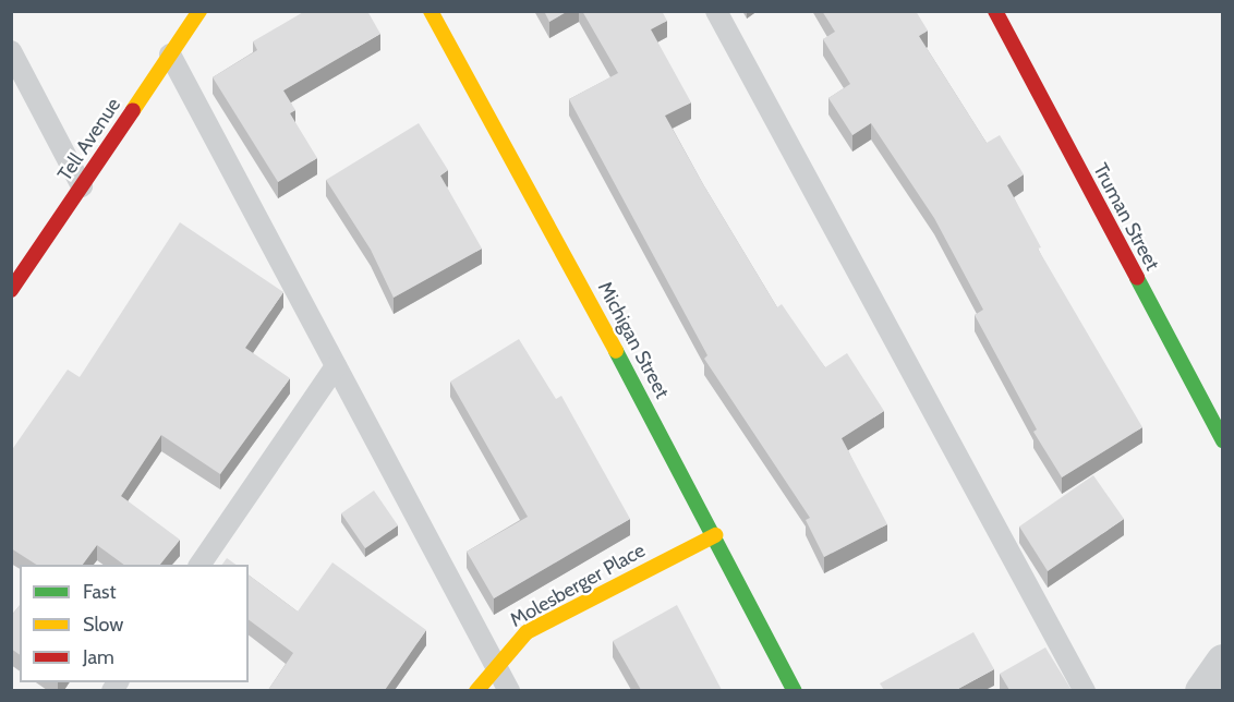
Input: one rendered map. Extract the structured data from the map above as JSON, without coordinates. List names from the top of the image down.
{
  "streets": {
    "street": [
      "Tell Avenue",
      "Truman Street",
      "Michigan Street",
      "Molesberger Place"
    ]
  },
  "crossings": [
    ["Michigan Street", "Molesberger Place"]
  ],
  "legend": ["Fast", "Slow", "Jam"]
}
